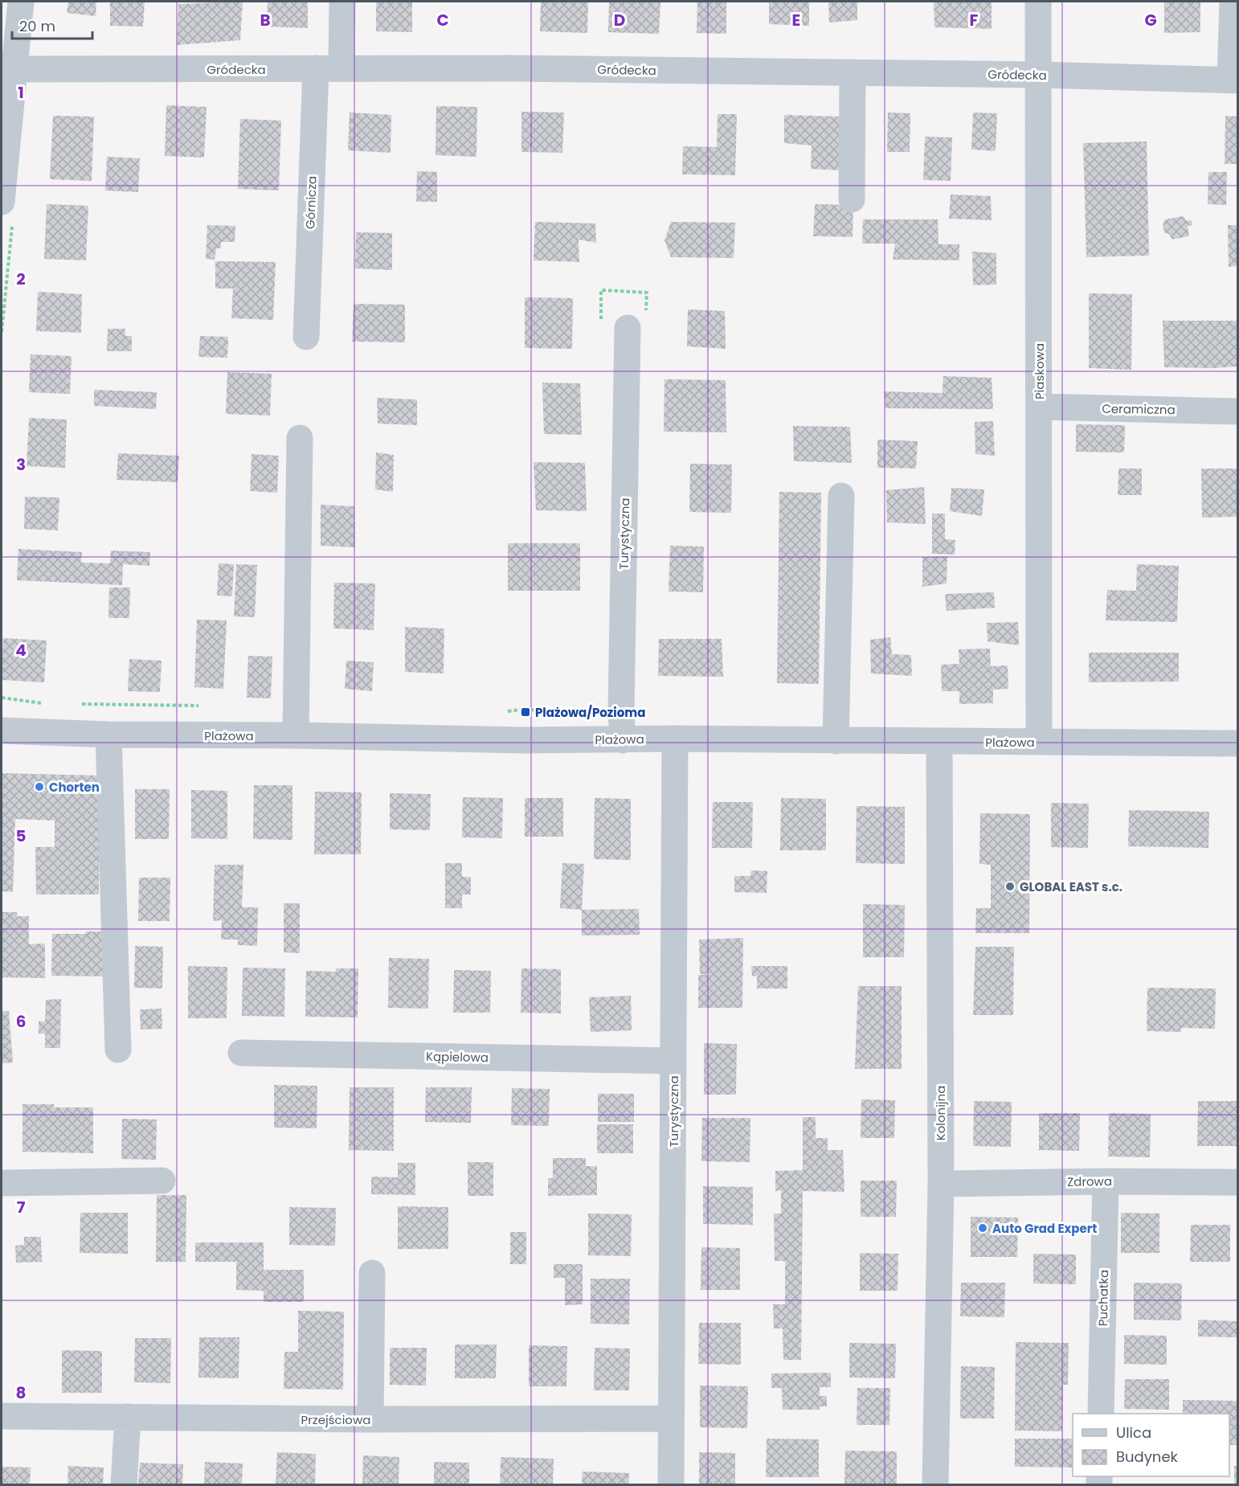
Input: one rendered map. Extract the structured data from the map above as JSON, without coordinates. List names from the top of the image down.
{
  "streets": {
    "street": [
      "Gródecka",
      "Górnicza",
      "Piaskowa",
      "Ceramiczna",
      "Turystyczna",
      "Plażowa",
      "Kąpielowa",
      "Kolonijna",
      "Zdrowa",
      "Puchatka",
      "Przejściowa"
    ]
  },
  "crossings": [
    ["Gródecka", "Górnicza"],
    ["Gródecka", "Piaskowa"],
    ["Piaskowa", "Ceramiczna"],
    ["Piaskowa", "Plażowa"],
    ["Turystyczna", "Plażowa"],
    ["Turystyczna", "Kąpielowa"],
    ["Turystyczna", "Przejściowa"],
    ["Plażowa", "Kolonijna"],
    ["Kolonijna", "Zdrowa"],
    ["Zdrowa", "Puchatka"]
  ],
  "places": {
    "transit": ["Plażowa/Pozioma"],
    "other": ["Chorten", "GLOBAL EAST s.c.", "Auto Grad Expert"]
  },
  "legend": ["Ulica", "Budynek"],
  "scale_bar": "20 m",
  "grid": {
    "columns": [
      "B",
      "C",
      "D",
      "E",
      "F",
      "G"
    ],
    "rows": [
      "1",
      "2",
      "3",
      "4",
      "5",
      "6",
      "7",
      "8"
    ]
  }
}
